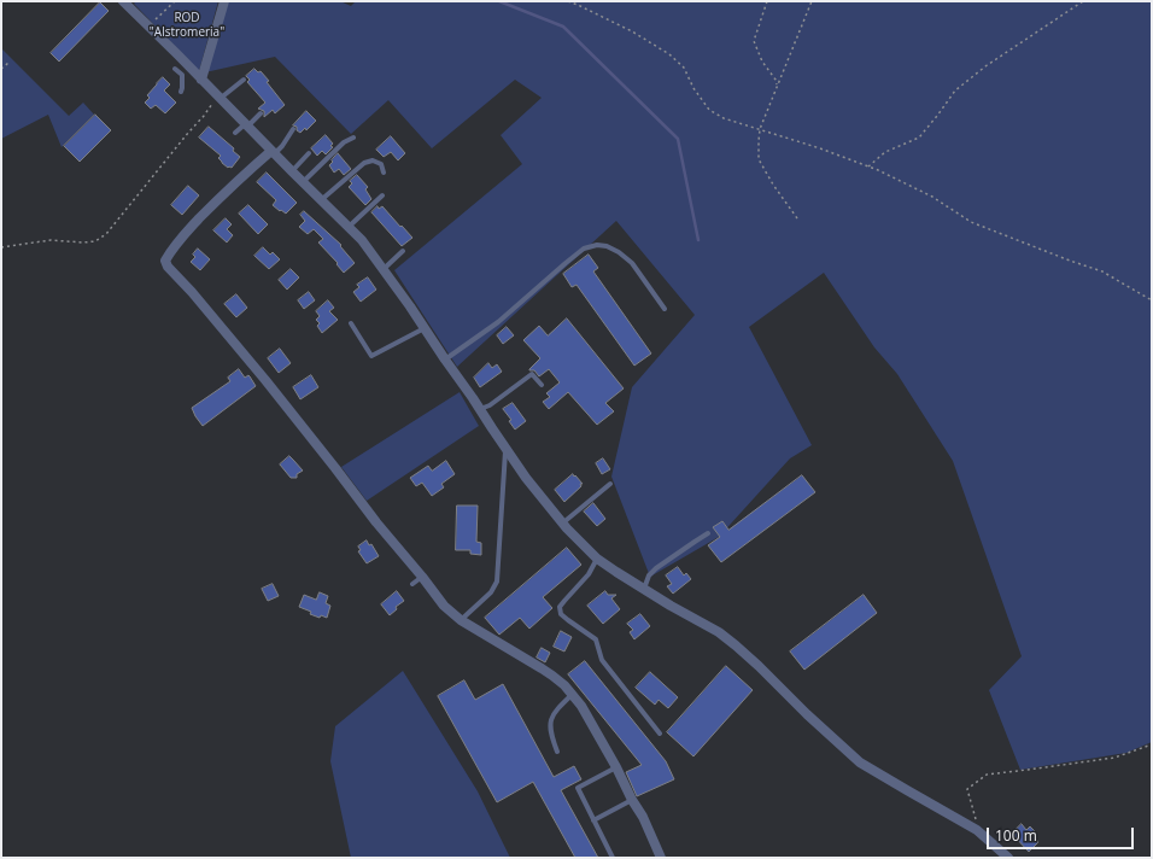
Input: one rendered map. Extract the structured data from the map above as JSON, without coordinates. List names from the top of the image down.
{
  "parks": ["ROD \"Alstromeria\""],
  "scale_bar": "100 m"
}
